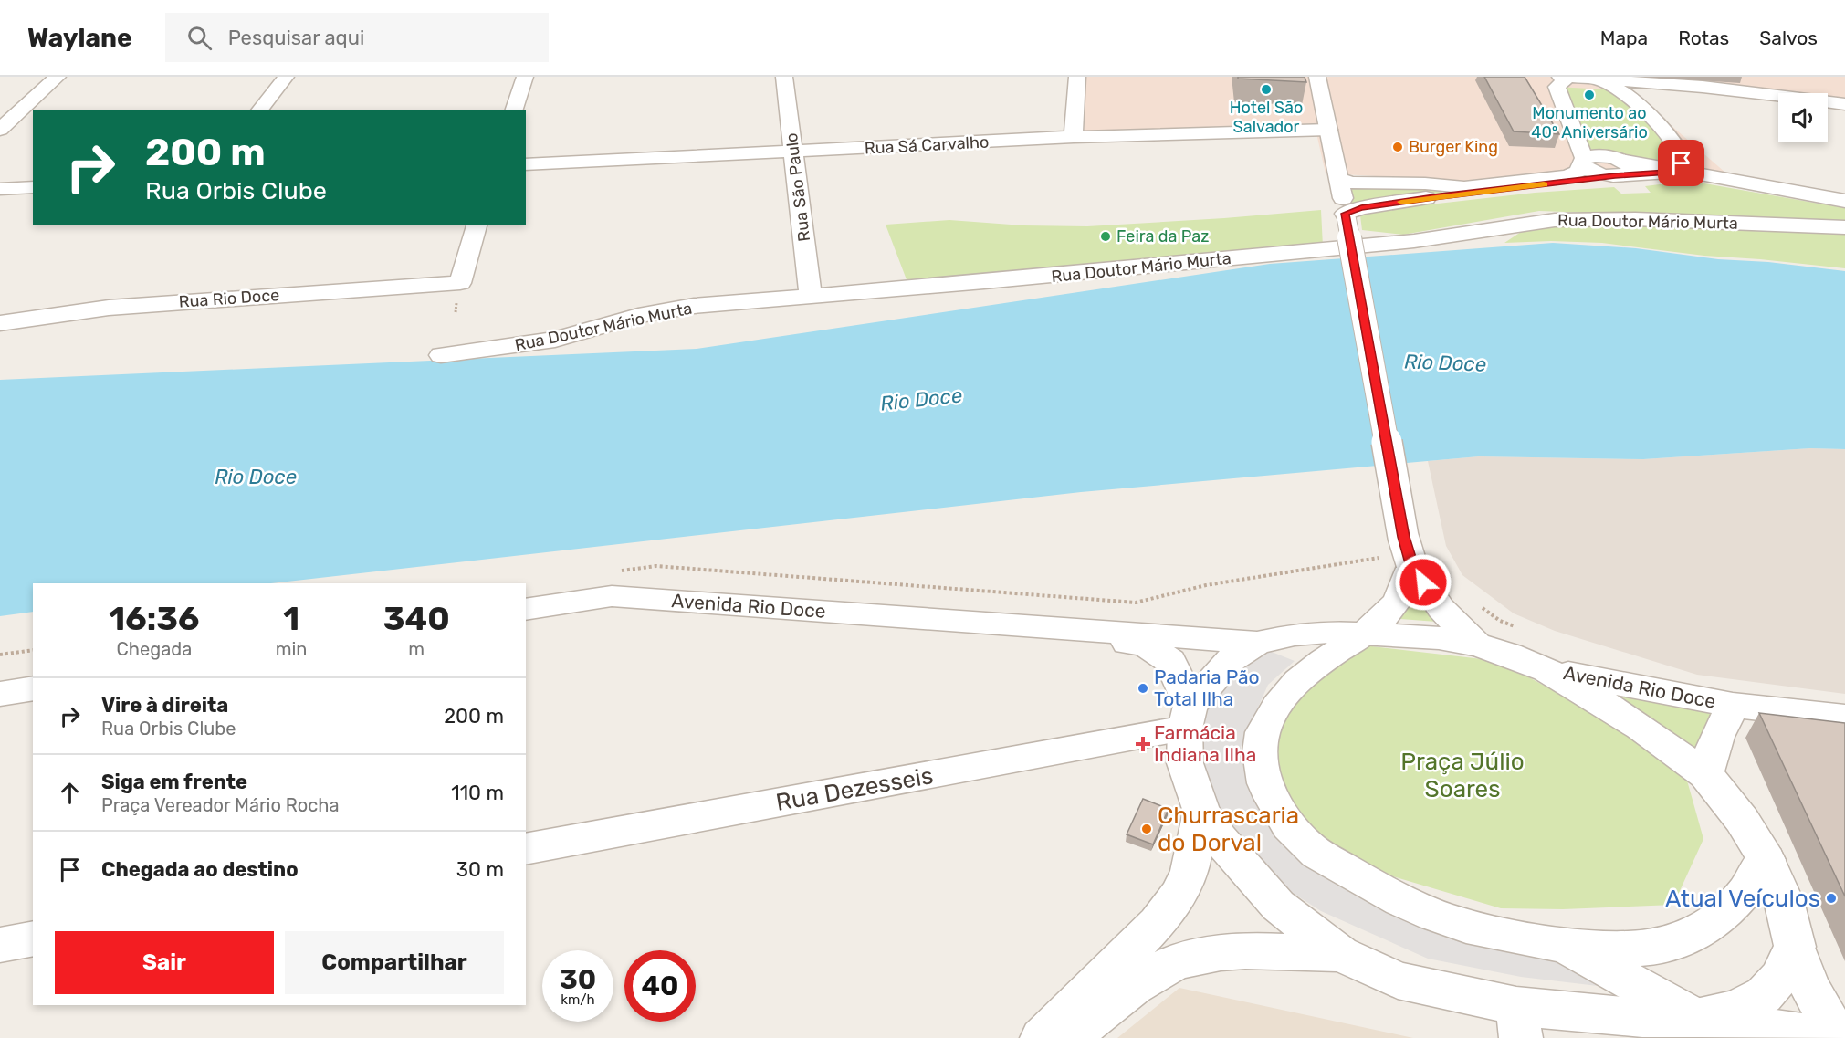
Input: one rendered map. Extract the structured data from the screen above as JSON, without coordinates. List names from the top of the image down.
{
  "streets": {
    "street": [
      "Rua Sá Carvalho",
      "Rua São Paulo",
      "Rua Doutor Mário Murta",
      "Rua Rio Doce",
      "Avenida Rio Doce",
      "Rua Dezesseis"
    ]
  },
  "crossings": [
    ["Rua Sá Carvalho", "Rua São Paulo"],
    ["Rua São Paulo", "Rua Doutor Mário Murta"],
    ["Avenida Rio Doce", "Rua Dezesseis"]
  ],
  "water": ["Rio Doce"],
  "parks": ["Praça Júlio Soares"],
  "places": {
    "other": [
      "Hotel São Salvador",
      "Monumento ao 40º Aniversário",
      "Burger King",
      "Feira da Paz",
      "Padaria Pão Total Ilha",
      "Churrascaria do Dorval",
      "Atual Veículos"
    ],
    "health": ["Farmácia Indiana Ilha"]
  },
  "page": {
    "header": "Waylane",
    "search": "Pesquisar aqui",
    "nav": ["Mapa", "Rotas", "Salvos"],
    "turn": ["200 m", "Rua Orbis Clube"],
    "eta": [
      "16:36",
      "Chegada",
      "1",
      "min",
      "340",
      "m"
    ],
    "list": [
      {
        "name": "Vire à direita",
        "note": "Rua Orbis Clube",
        "value": "200 m"
      },
      {
        "name": "Siga em frente",
        "note": "Praça Vereador Mário Rocha",
        "value": "110 m"
      },
      {
        "name": "Chegada ao destino",
        "value": "30 m"
      }
    ],
    "buttons": ["Sair", "Compartilhar"],
    "speed": "30 km/h",
    "limit": "40"
  }
}
